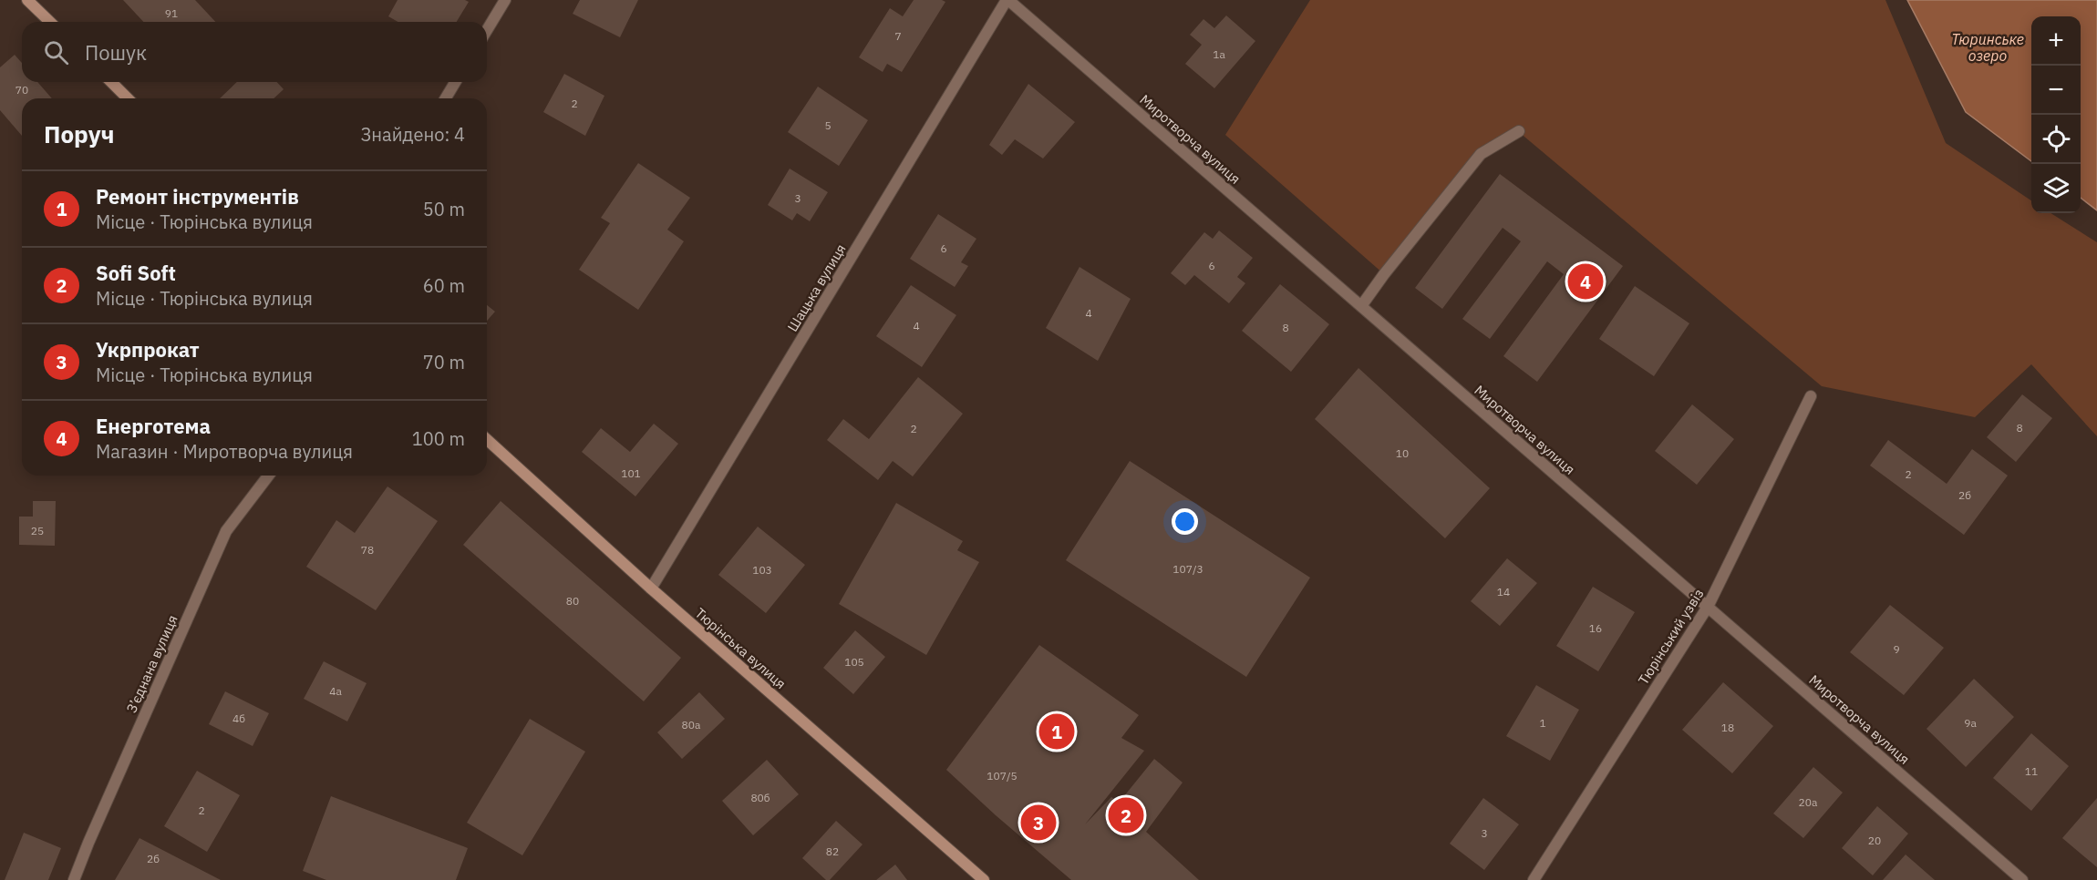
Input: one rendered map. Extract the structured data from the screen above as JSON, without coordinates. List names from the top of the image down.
{
  "streets": {
    "main road": ["Тюрінська вулиця"],
    "street": [
      "Миротворча вулиця",
      "Шацька вулиця",
      "Тюрінський узвіз",
      "З’єднана вулиця"
    ]
  },
  "crossings": [
    ["Миротворча вулиця", "Шацька вулиця"],
    ["Миротворча вулиця", "Тюрінський узвіз"],
    ["Шацька вулиця", "Тюрінська вулиця"]
  ],
  "water": ["Тюринське озеро"],
  "house_numbers": [
    "91",
    "7",
    "1а",
    "70",
    "2",
    "5",
    "3",
    "6",
    "6",
    "4",
    "4",
    "8",
    "8",
    "2",
    "10",
    "101",
    "2",
    "2б",
    "25",
    "78",
    "107/3",
    "103",
    "14",
    "80",
    "16",
    "9",
    "105",
    "4а",
    "4б",
    "1",
    "9а",
    "80а",
    "18",
    "11",
    "107/5",
    "80б",
    "20а",
    "2",
    "3",
    "20",
    "82",
    "2б"
  ],
  "page": {
    "map_buttons": ["+", "−"],
    "search": "Пошук",
    "heading": ["Поруч", "Знайдено: 4"],
    "list": [
      {
        "mark": "1",
        "name": "Ремонт інструментів",
        "note": "Місце · Тюрінська вулиця",
        "value": "50 m"
      },
      {
        "mark": "2",
        "name": "Sofi Soft",
        "note": "Місце · Тюрінська вулиця",
        "value": "60 m"
      },
      {
        "mark": "3",
        "name": "Укрпрокат",
        "note": "Місце · Тюрінська вулиця",
        "value": "70 m"
      },
      {
        "mark": "4",
        "name": "Енерготема",
        "note": "Магазин · Миротворча вулиця",
        "value": "100 m"
      }
    ],
    "pins": [
      "4",
      "1",
      "2",
      "3"
    ]
  }
}
